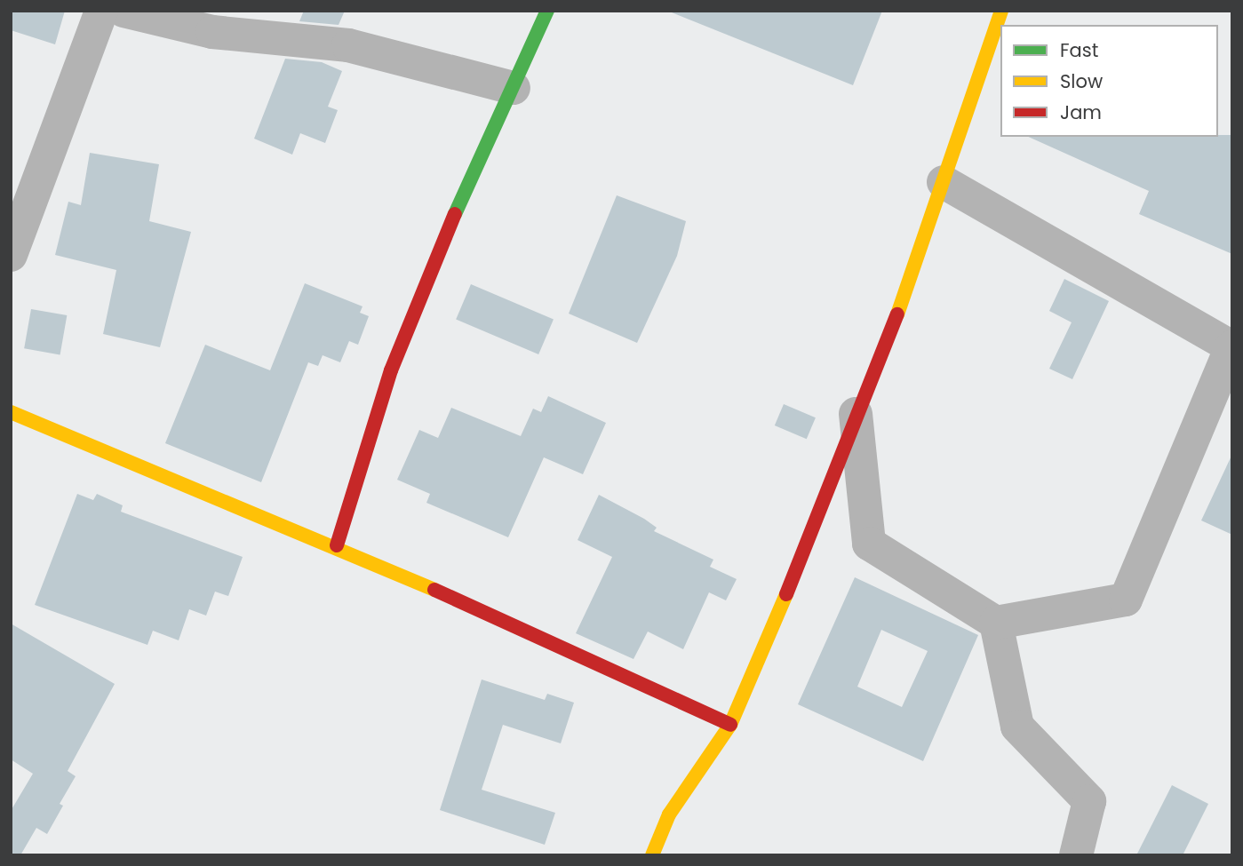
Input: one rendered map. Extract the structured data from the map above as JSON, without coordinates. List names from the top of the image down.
{
  "legend": ["Fast", "Slow", "Jam"]
}
